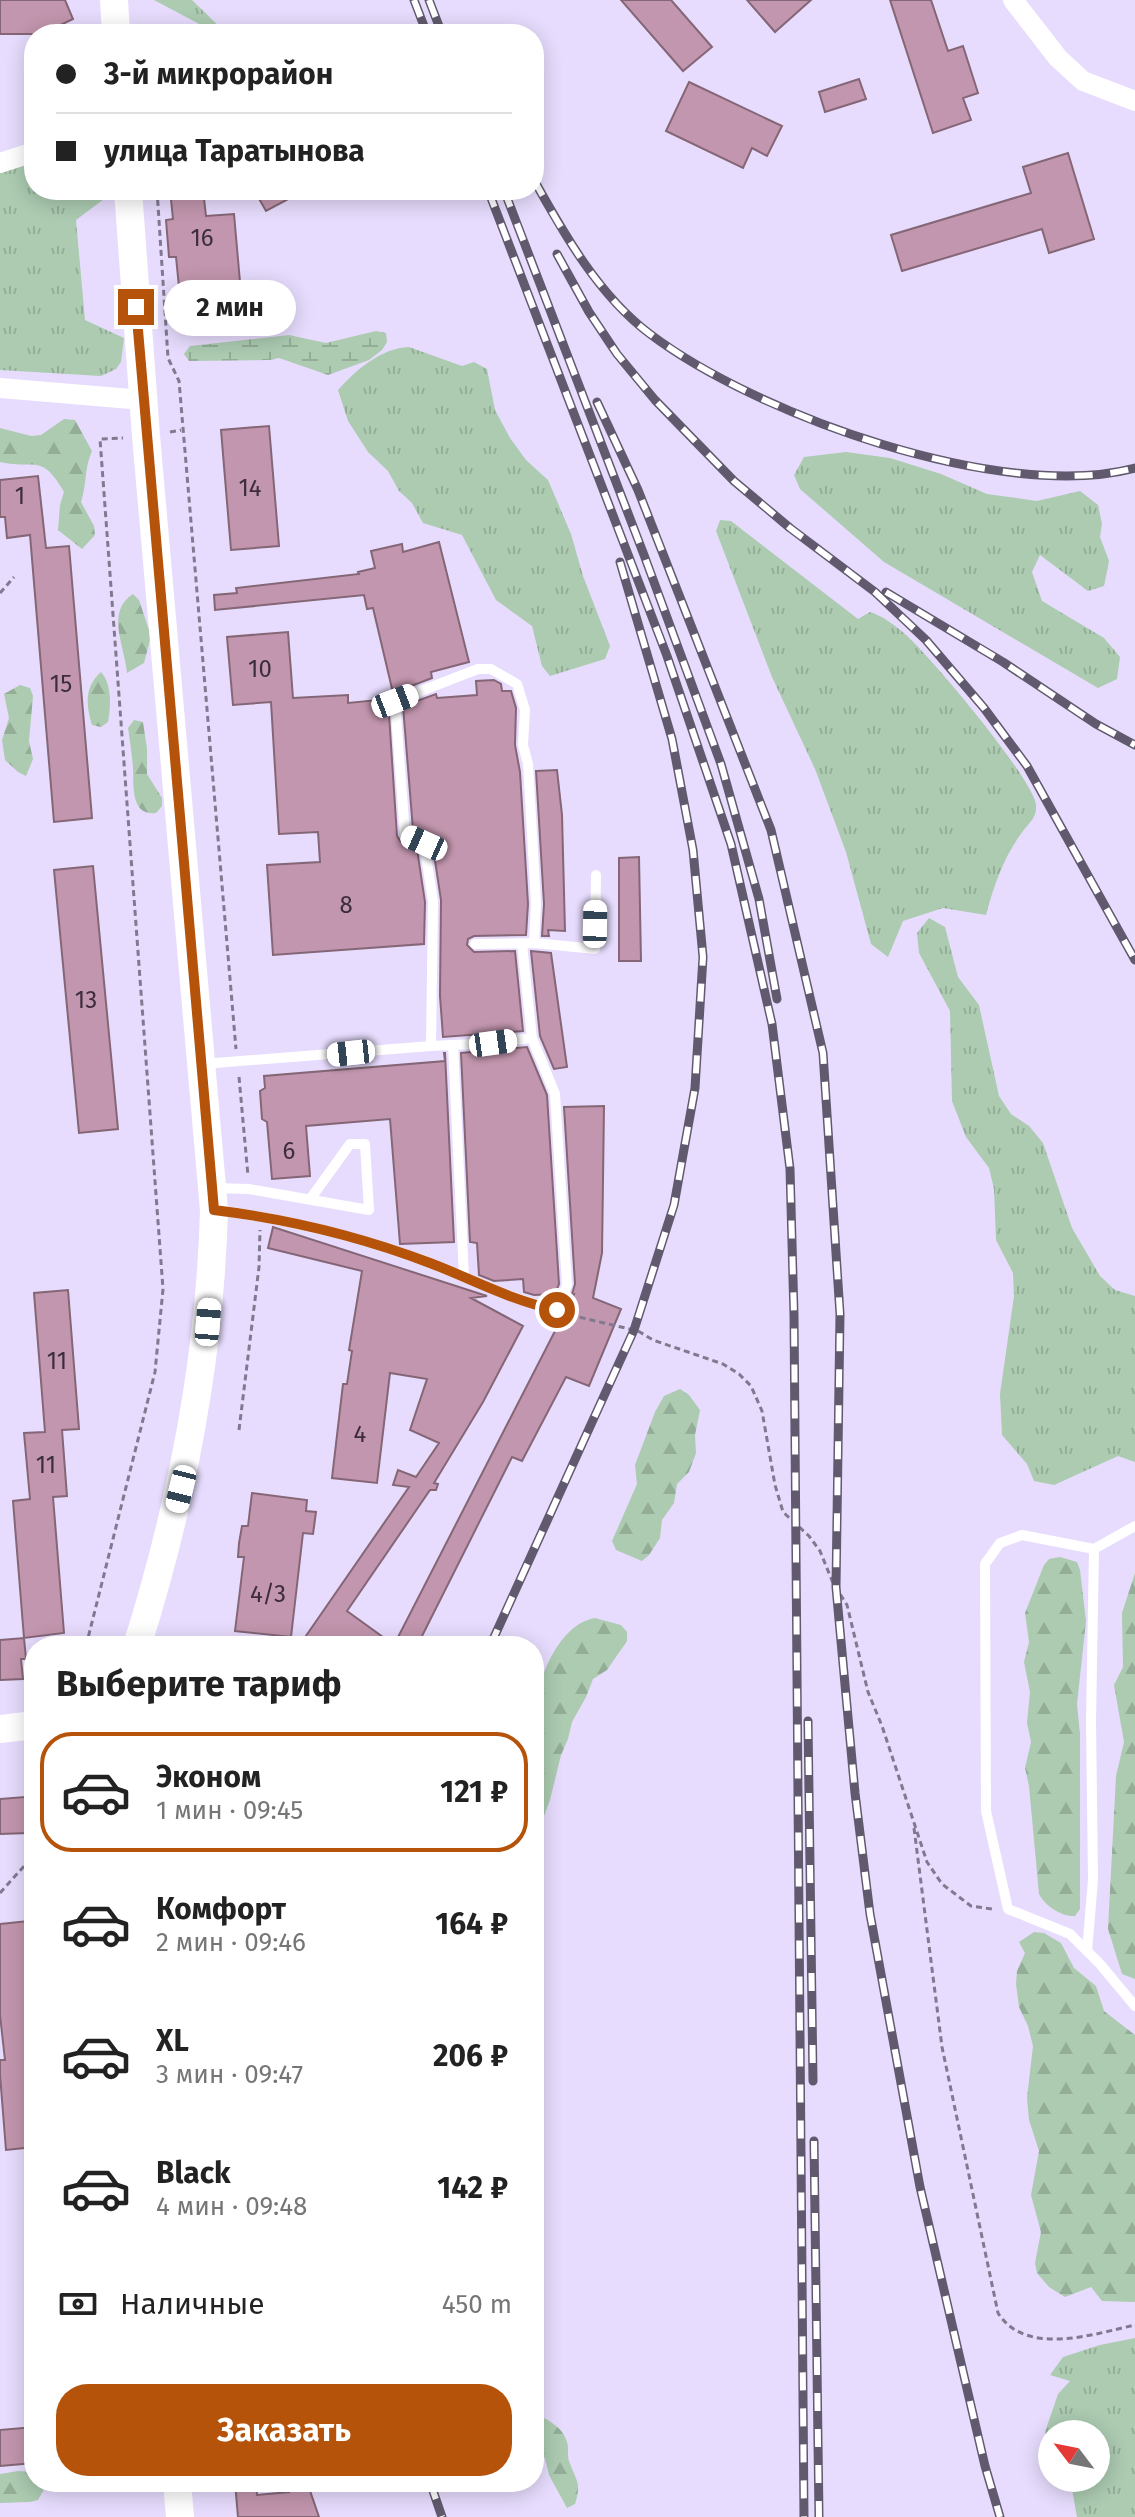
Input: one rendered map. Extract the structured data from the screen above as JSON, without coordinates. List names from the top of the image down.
{
  "house_numbers": [
    "16",
    "14",
    "1",
    "10",
    "15",
    "8",
    "13",
    "6",
    "11",
    "4",
    "11",
    "4/3"
  ],
  "north": "top left",
  "page": {
    "banner": ["3-й микрорайон", "улица Таратынова"],
    "bubble": "2 мин",
    "heading": "Выберите тариф",
    "list": [
      {
        "name": "Эконом",
        "note": "1 мин · 09:45",
        "value": "121 ₽"
      },
      {
        "name": "Комфорт",
        "note": "2 мин · 09:46",
        "value": "164 ₽"
      },
      {
        "name": "XL",
        "note": "3 мин · 09:47",
        "value": "206 ₽"
      },
      {
        "name": "Black",
        "note": "4 мин · 09:48",
        "value": "142 ₽"
      }
    ],
    "pay": ["Наличные", "450 m"],
    "buttons": "Заказать"
  }
}
